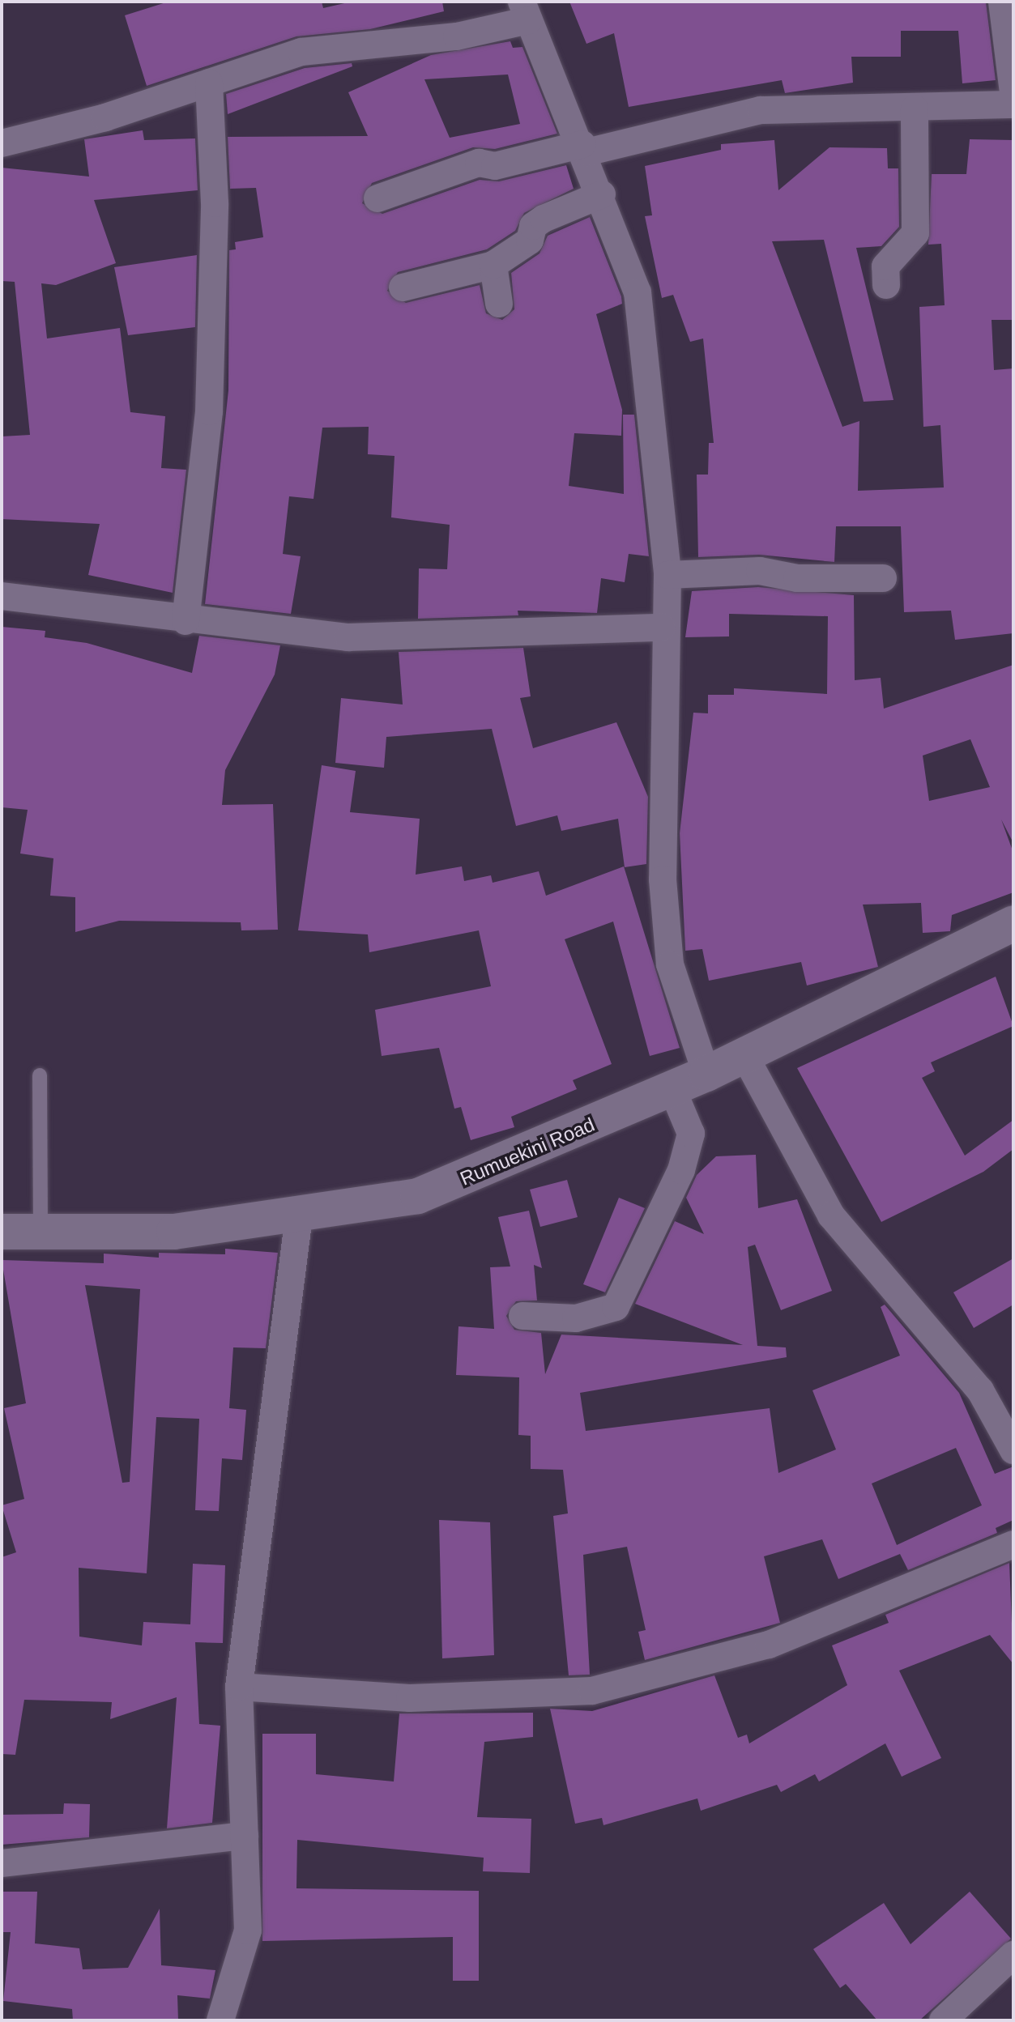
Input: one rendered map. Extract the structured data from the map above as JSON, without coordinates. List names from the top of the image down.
{
  "streets": {
    "street": ["Rumuekini Road"]
  }
}
